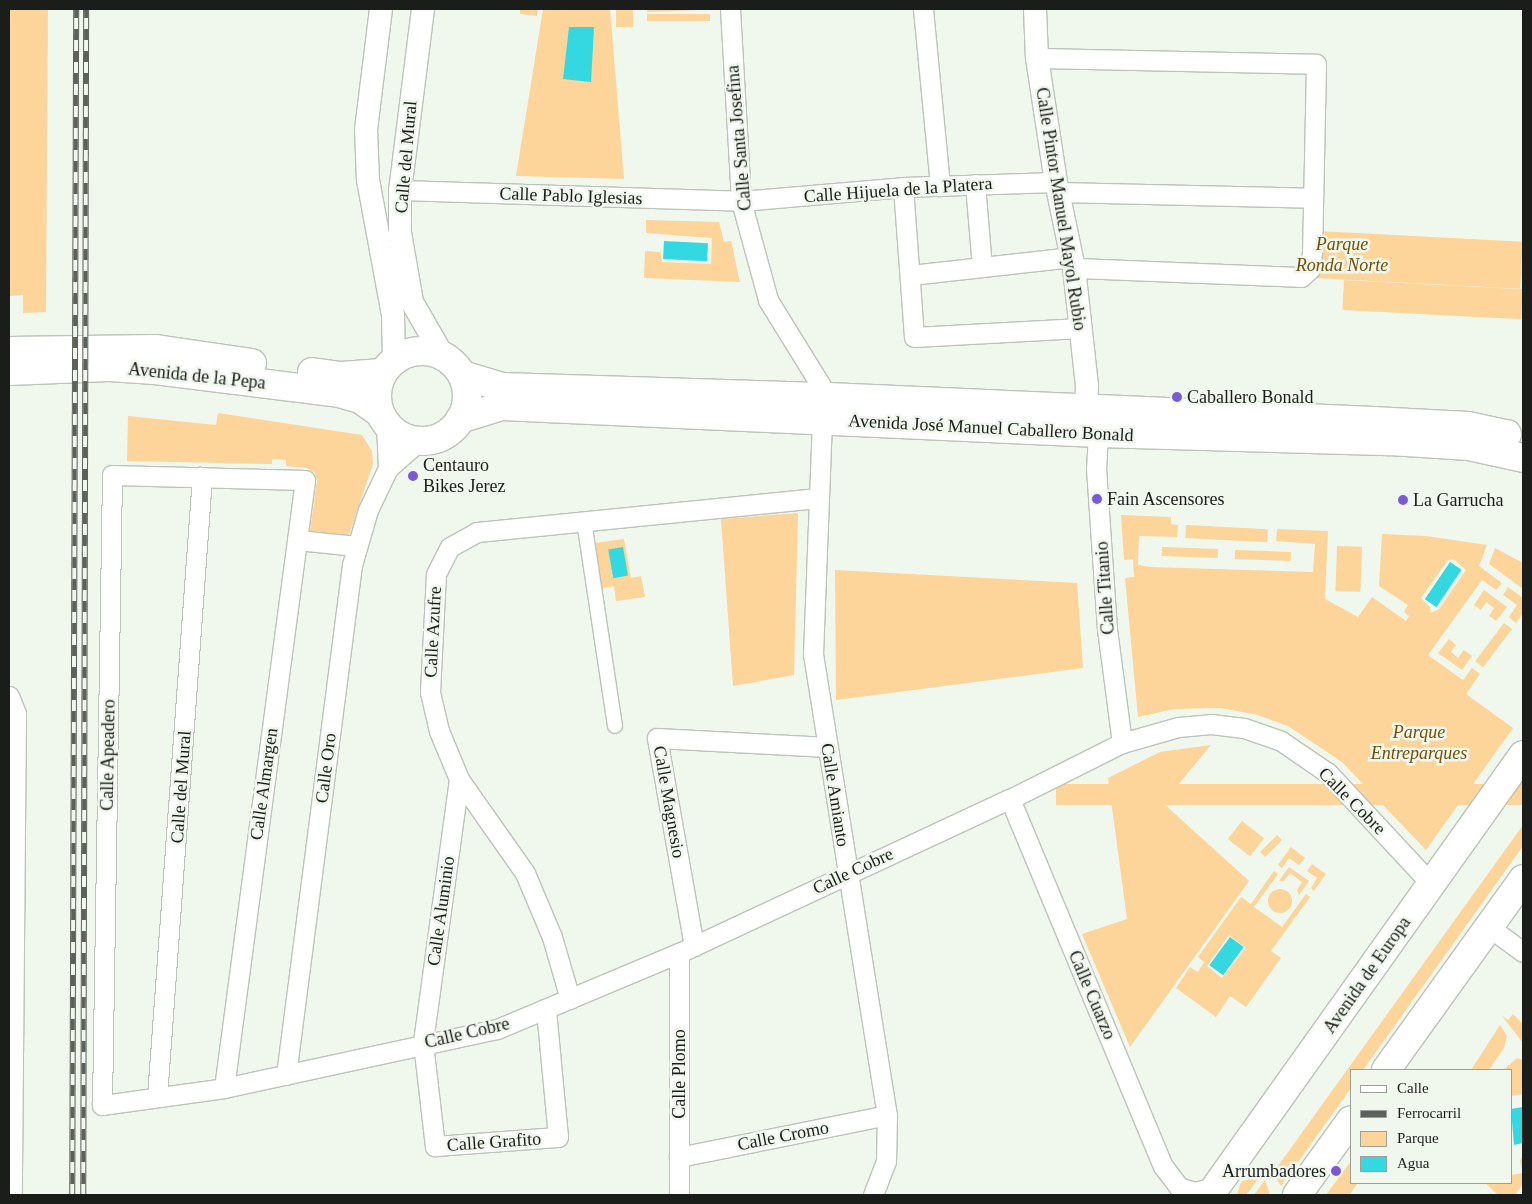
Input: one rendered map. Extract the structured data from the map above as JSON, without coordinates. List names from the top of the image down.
{
  "streets": {
    "main road": ["Avenida de la Pepa", "Avenida José Manuel Caballero Bonald", "Avenida de Europa"],
    "street": [
      "Calle Santa Josefina",
      "Calle del Mural",
      "Calle Hijuela de la Platera",
      "Calle Pablo Iglesias",
      "Calle Pintor Manuel Mayol Rubio",
      "Calle Titanio",
      "Calle Azufre",
      "Calle Apeadero",
      "Calle Oro",
      "Calle Almargen",
      "Calle Amianto",
      "Calle Cobre",
      "Calle Magnesio",
      "Calle Aluminio",
      "Calle Cuarzo",
      "Calle Plomo",
      "Calle Cromo",
      "Calle Grafito"
    ]
  },
  "crossings": [
    ["Calle Santa Josefina", "Calle Hijuela de la Platera"],
    ["Calle Santa Josefina", "Calle Pablo Iglesias"],
    ["Calle Santa Josefina", "Avenida José Manuel Caballero Bonald"],
    ["Calle Santa Josefina", "Calle Amianto"],
    ["Calle del Mural", "Calle Pablo Iglesias"],
    ["Calle del Mural", "Avenida de la Pepa"],
    ["Calle del Mural", "Avenida José Manuel Caballero Bonald"],
    ["Calle del Mural", "Calle Apeadero"],
    ["Calle del Mural", "Calle Oro"],
    ["Calle Hijuela de la Platera", "Calle Pablo Iglesias"],
    ["Calle Hijuela de la Platera", "Calle Pintor Manuel Mayol Rubio"],
    ["Calle Pintor Manuel Mayol Rubio", "Avenida José Manuel Caballero Bonald"],
    ["Calle Pintor Manuel Mayol Rubio", "Calle Titanio"],
    ["Avenida de la Pepa", "Avenida José Manuel Caballero Bonald"],
    ["Avenida de la Pepa", "Calle Oro"],
    ["Avenida José Manuel Caballero Bonald", "Calle Titanio"],
    ["Avenida José Manuel Caballero Bonald", "Calle Oro"],
    ["Avenida José Manuel Caballero Bonald", "Calle Amianto"],
    ["Calle Titanio", "Calle Cobre"],
    ["Calle Azufre", "Calle Amianto"],
    ["Calle Azufre", "Calle Cobre"],
    ["Calle Azufre", "Calle Aluminio"],
    ["Calle Apeadero", "Calle Almargen"],
    ["Calle Apeadero", "Calle Cobre"],
    ["Calle Oro", "Calle Cobre"],
    ["Calle Almargen", "Calle Cobre"],
    ["Calle Amianto", "Calle Cobre"],
    ["Calle Amianto", "Calle Magnesio"],
    ["Calle Amianto", "Calle Cromo"],
    ["Calle Cobre", "Calle Magnesio"],
    ["Calle Cobre", "Calle Aluminio"],
    ["Calle Cobre", "Avenida de Europa"],
    ["Calle Cobre", "Calle Cuarzo"],
    ["Calle Cobre", "Calle Plomo"],
    ["Calle Cobre", "Calle Grafito"],
    ["Calle Magnesio", "Calle Plomo"],
    ["Calle Aluminio", "Calle Grafito"],
    ["Avenida de Europa", "Calle Cuarzo"],
    ["Calle Plomo", "Calle Cromo"]
  ],
  "parks": ["Parque Ronda Norte", "Parque Entreparques"],
  "places": [
    "Caballero Bonald",
    "Centauro Bikes Jerez",
    "Fain Ascensores",
    "La Garrucha",
    "Arrumbadores"
  ],
  "legend": [
    "Calle",
    "Ferrocarril",
    "Parque",
    "Agua"
  ]
}
